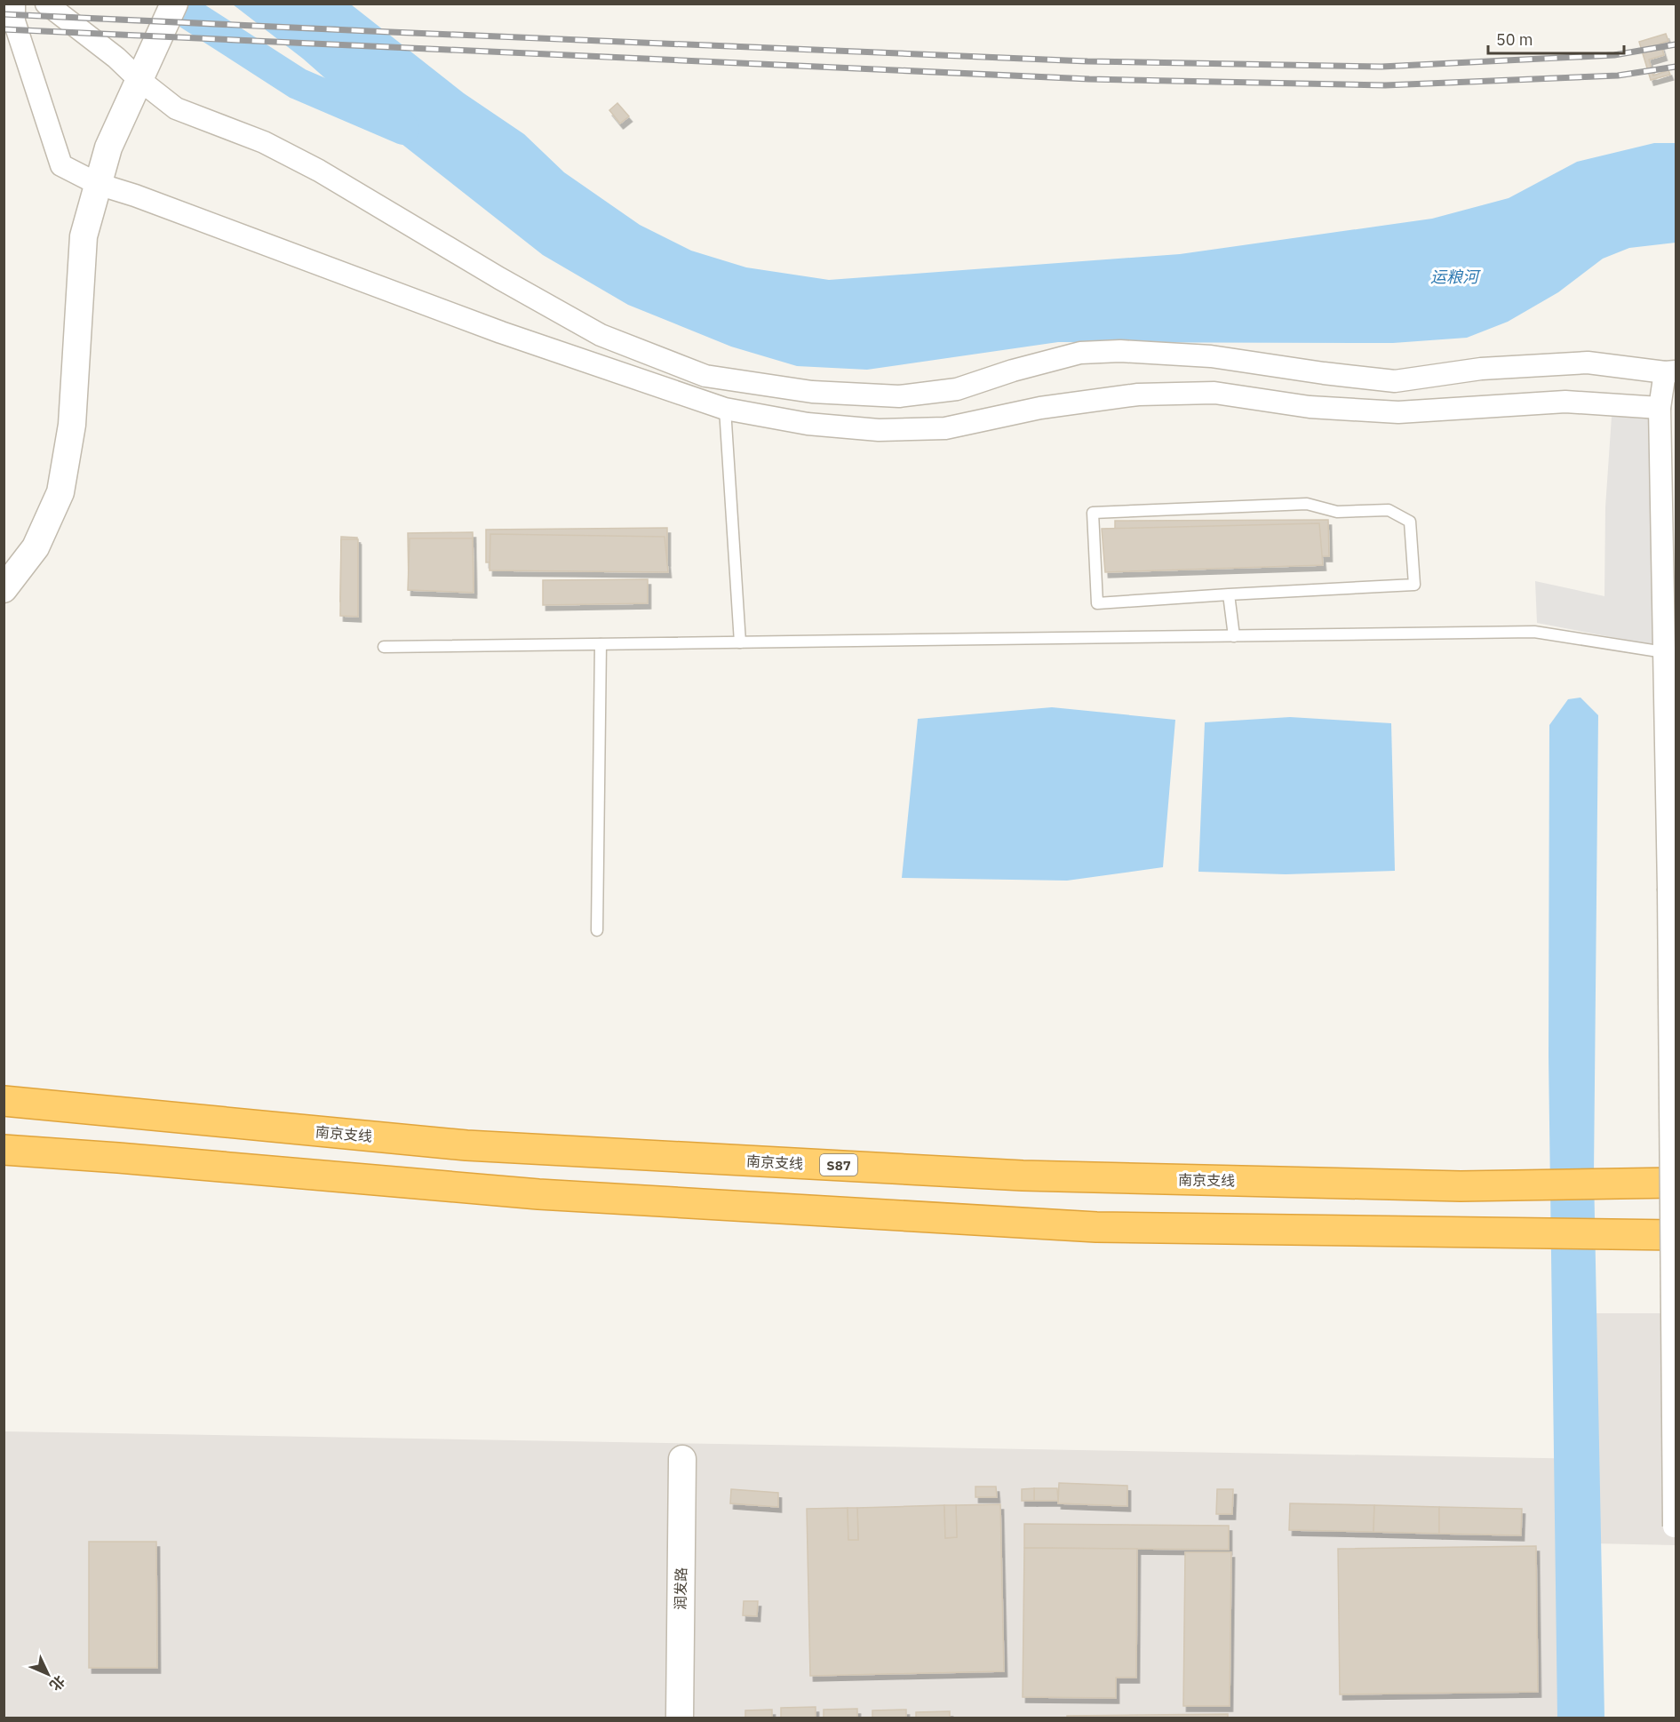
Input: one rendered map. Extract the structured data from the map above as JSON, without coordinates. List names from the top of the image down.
{
  "streets": {
    "highway": ["南京支线", "S87"],
    "street": ["润发路"]
  },
  "water": ["运粮河"],
  "scale_bar": "50 m",
  "north": "bottom right"
}
